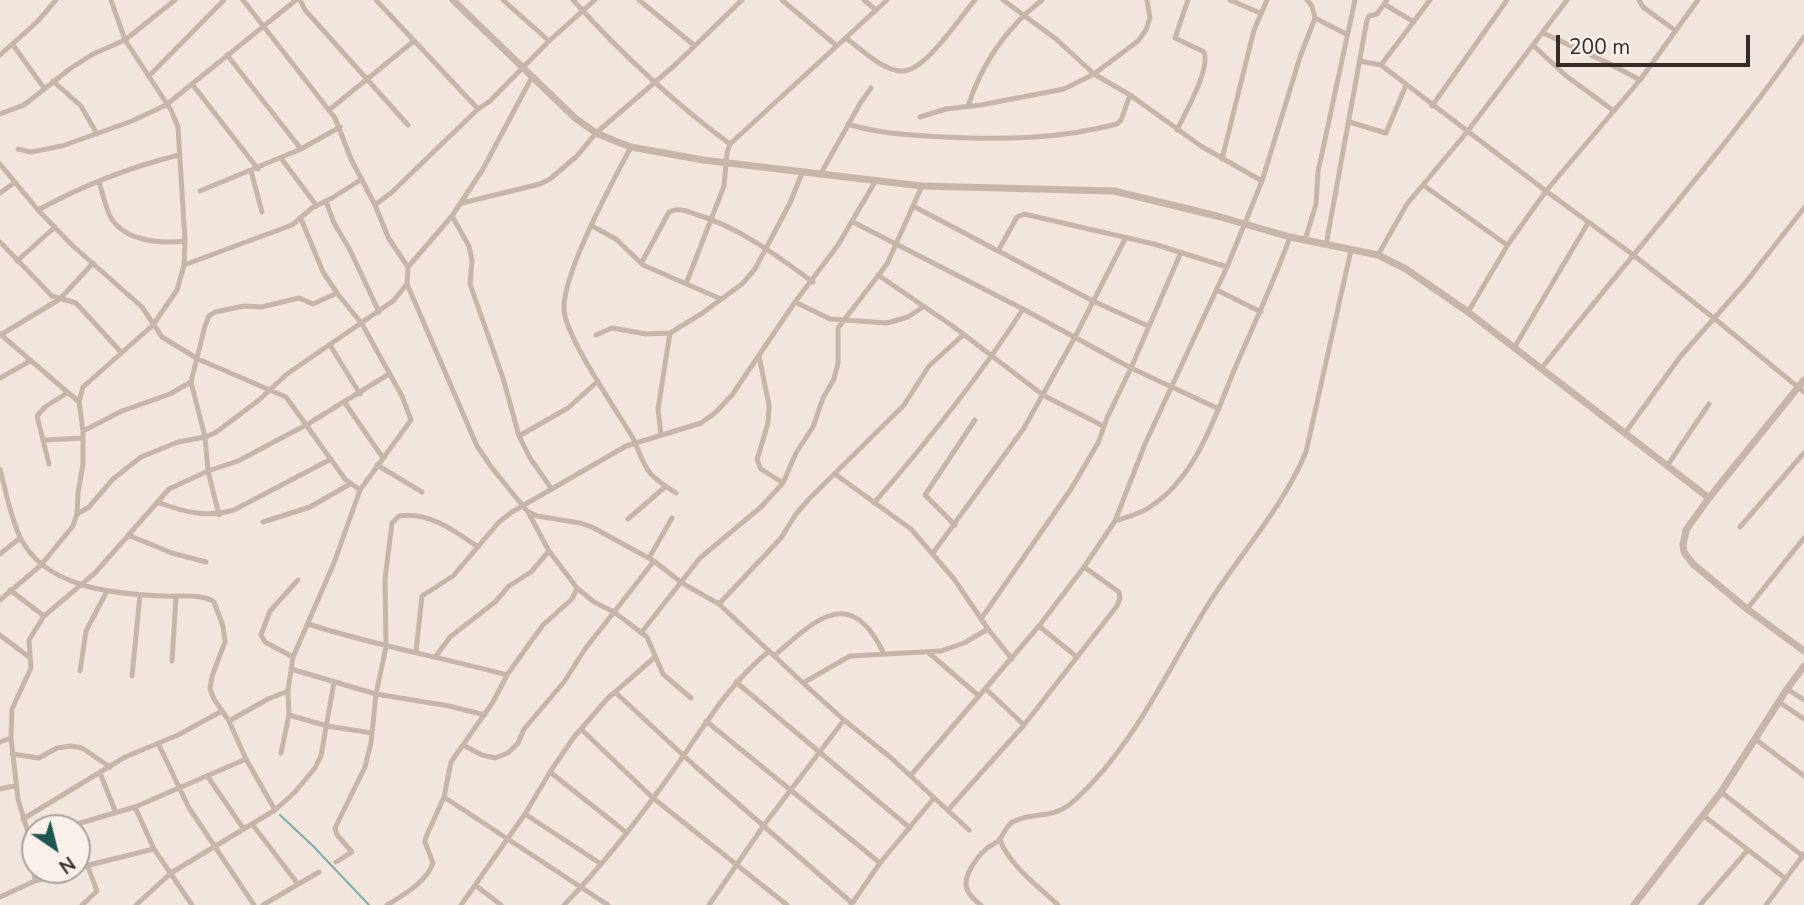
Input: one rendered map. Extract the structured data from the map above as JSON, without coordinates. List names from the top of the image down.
{
  "scale_bar": "200 m",
  "north": "bottom right"
}
